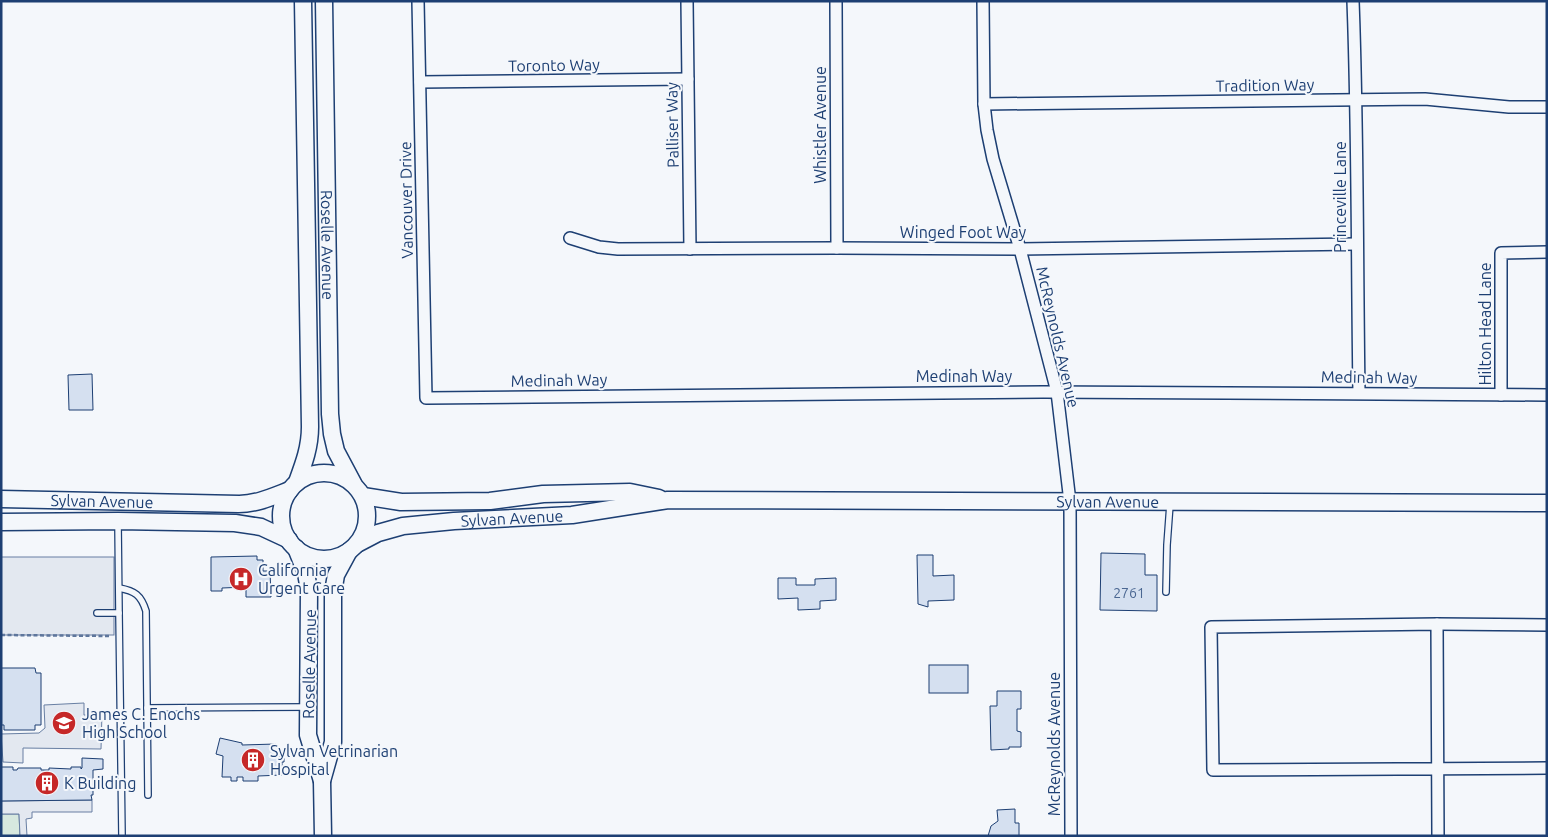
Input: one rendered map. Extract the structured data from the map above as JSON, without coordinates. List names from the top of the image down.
{
  "streets": {
    "main road": ["Roselle Avenue", "Sylvan Avenue"],
    "street": [
      "Toronto Way",
      "Tradition Way",
      "Palliser Way",
      "Whistler Avenue",
      "Princeville Lane",
      "Vancouver Drive",
      "Winged Foot Way",
      "Hilton Head Lane",
      "McReynolds Avenue",
      "Medinah Way"
    ]
  },
  "crossings": [
    ["Toronto Way", "Palliser Way"],
    ["Toronto Way", "Vancouver Drive"],
    ["Tradition Way", "Princeville Lane"],
    ["Tradition Way", "McReynolds Avenue"],
    ["Palliser Way", "Winged Foot Way"],
    ["Whistler Avenue", "Winged Foot Way"],
    ["Princeville Lane", "Winged Foot Way"],
    ["Princeville Lane", "Medinah Way"],
    ["Vancouver Drive", "Medinah Way"],
    ["Winged Foot Way", "McReynolds Avenue"],
    ["Roselle Avenue", "Sylvan Avenue"],
    ["Hilton Head Lane", "Medinah Way"],
    ["McReynolds Avenue", "Medinah Way"],
    ["McReynolds Avenue", "Sylvan Avenue"]
  ],
  "places": {
    "hospital": ["California Urgent Care"],
    "school or university": ["James C. Enochs High School"],
    "building": ["Sylvan Vetrinarian Hospital", "K Building"]
  },
  "house_numbers": ["2761"]
}
